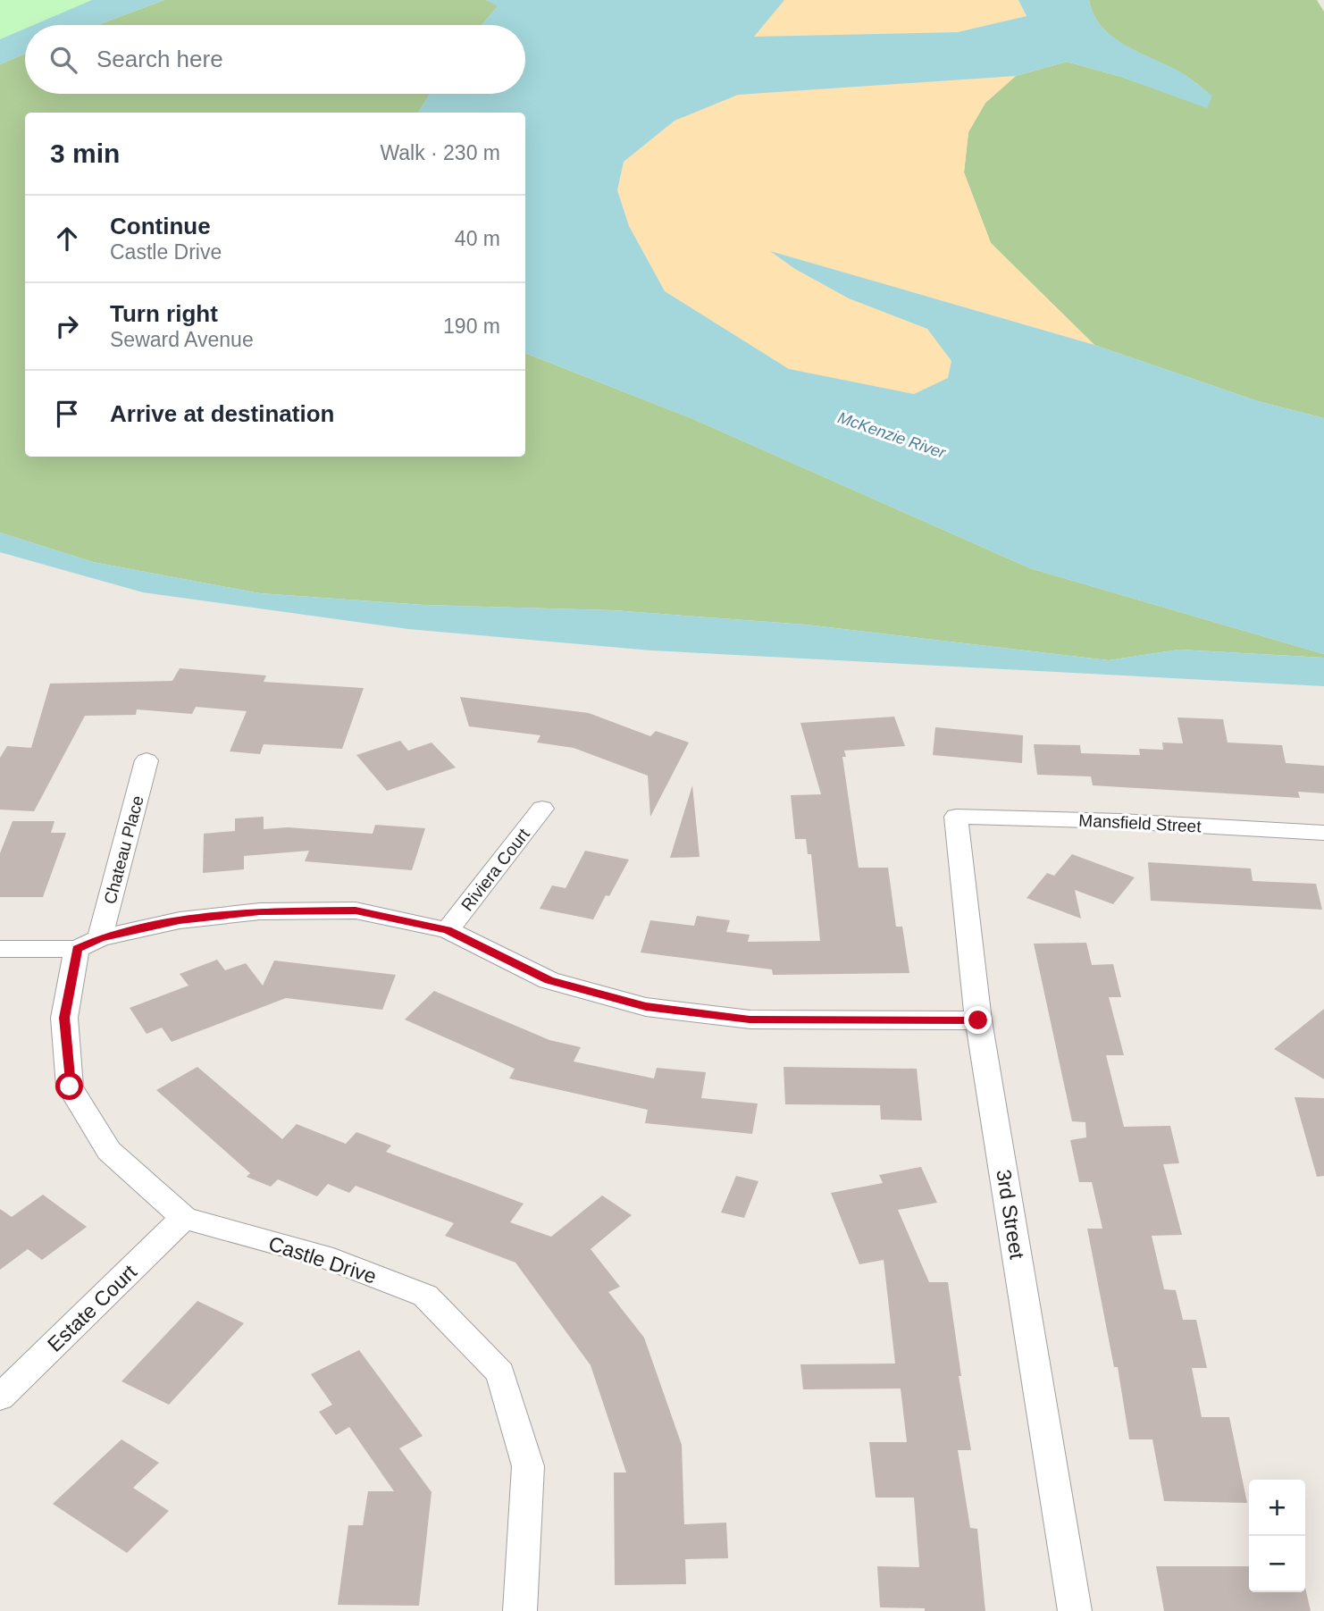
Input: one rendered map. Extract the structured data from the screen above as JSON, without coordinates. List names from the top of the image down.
{
  "streets": {
    "street": [
      "Mansfield Street",
      "Chateau Place",
      "Riviera Court",
      "3rd Street",
      "Castle Drive",
      "Estate Court"
    ]
  },
  "crossings": [
    ["Mansfield Street", "3rd Street"],
    ["Chateau Place", "Castle Drive"],
    ["Castle Drive", "Estate Court"]
  ],
  "water": ["McKenzie River"],
  "page": {
    "search": "Search here",
    "heading": ["3 min", "Walk · 230 m"],
    "list": [
      ["Continue", "Castle Drive", "40 m"],
      ["Turn right", "Seward Avenue", "190 m"],
      "Arrive at destination"
    ],
    "map_buttons": ["+", "−"]
  }
}
